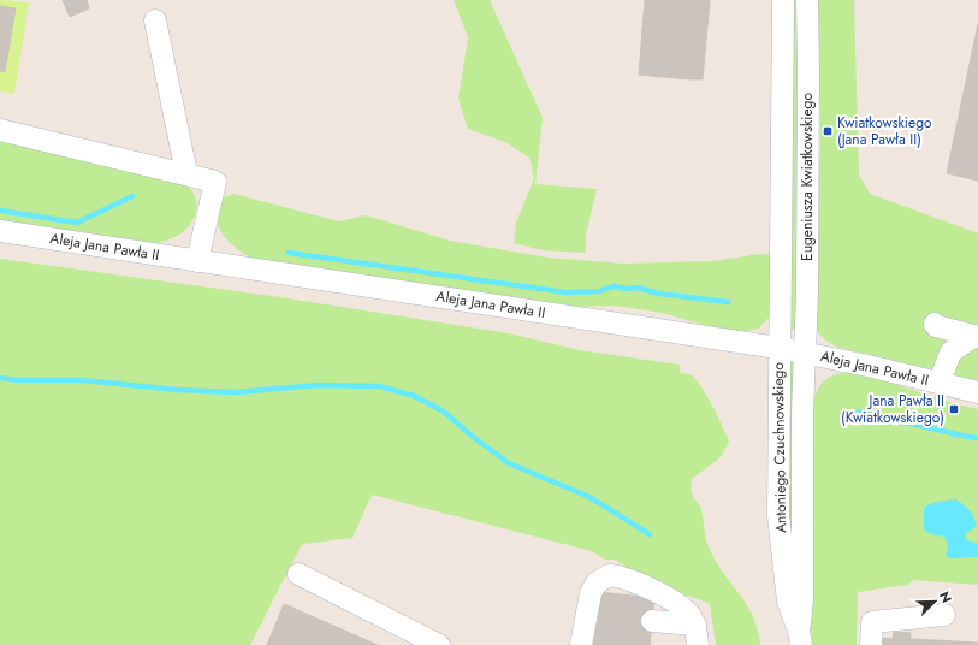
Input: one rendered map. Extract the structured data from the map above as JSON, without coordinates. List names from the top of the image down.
{
  "streets": {
    "street": ["Eugeniusza Kwiatkowskiego", "Aleja Jana Pawła II", "Antoniego Czuchnowskiego"]
  },
  "crossings": [
    ["Eugeniusza Kwiatkowskiego", "Aleja Jana Pawła II"],
    ["Eugeniusza Kwiatkowskiego", "Antoniego Czuchnowskiego"],
    ["Aleja Jana Pawła II", "Antoniego Czuchnowskiego"]
  ],
  "places": {
    "transit": ["Kwiatkowskiego (Jana Pawła II)", "Jana Pawła II (Kwiatkowskiego)"]
  },
  "north": "top right"
}
